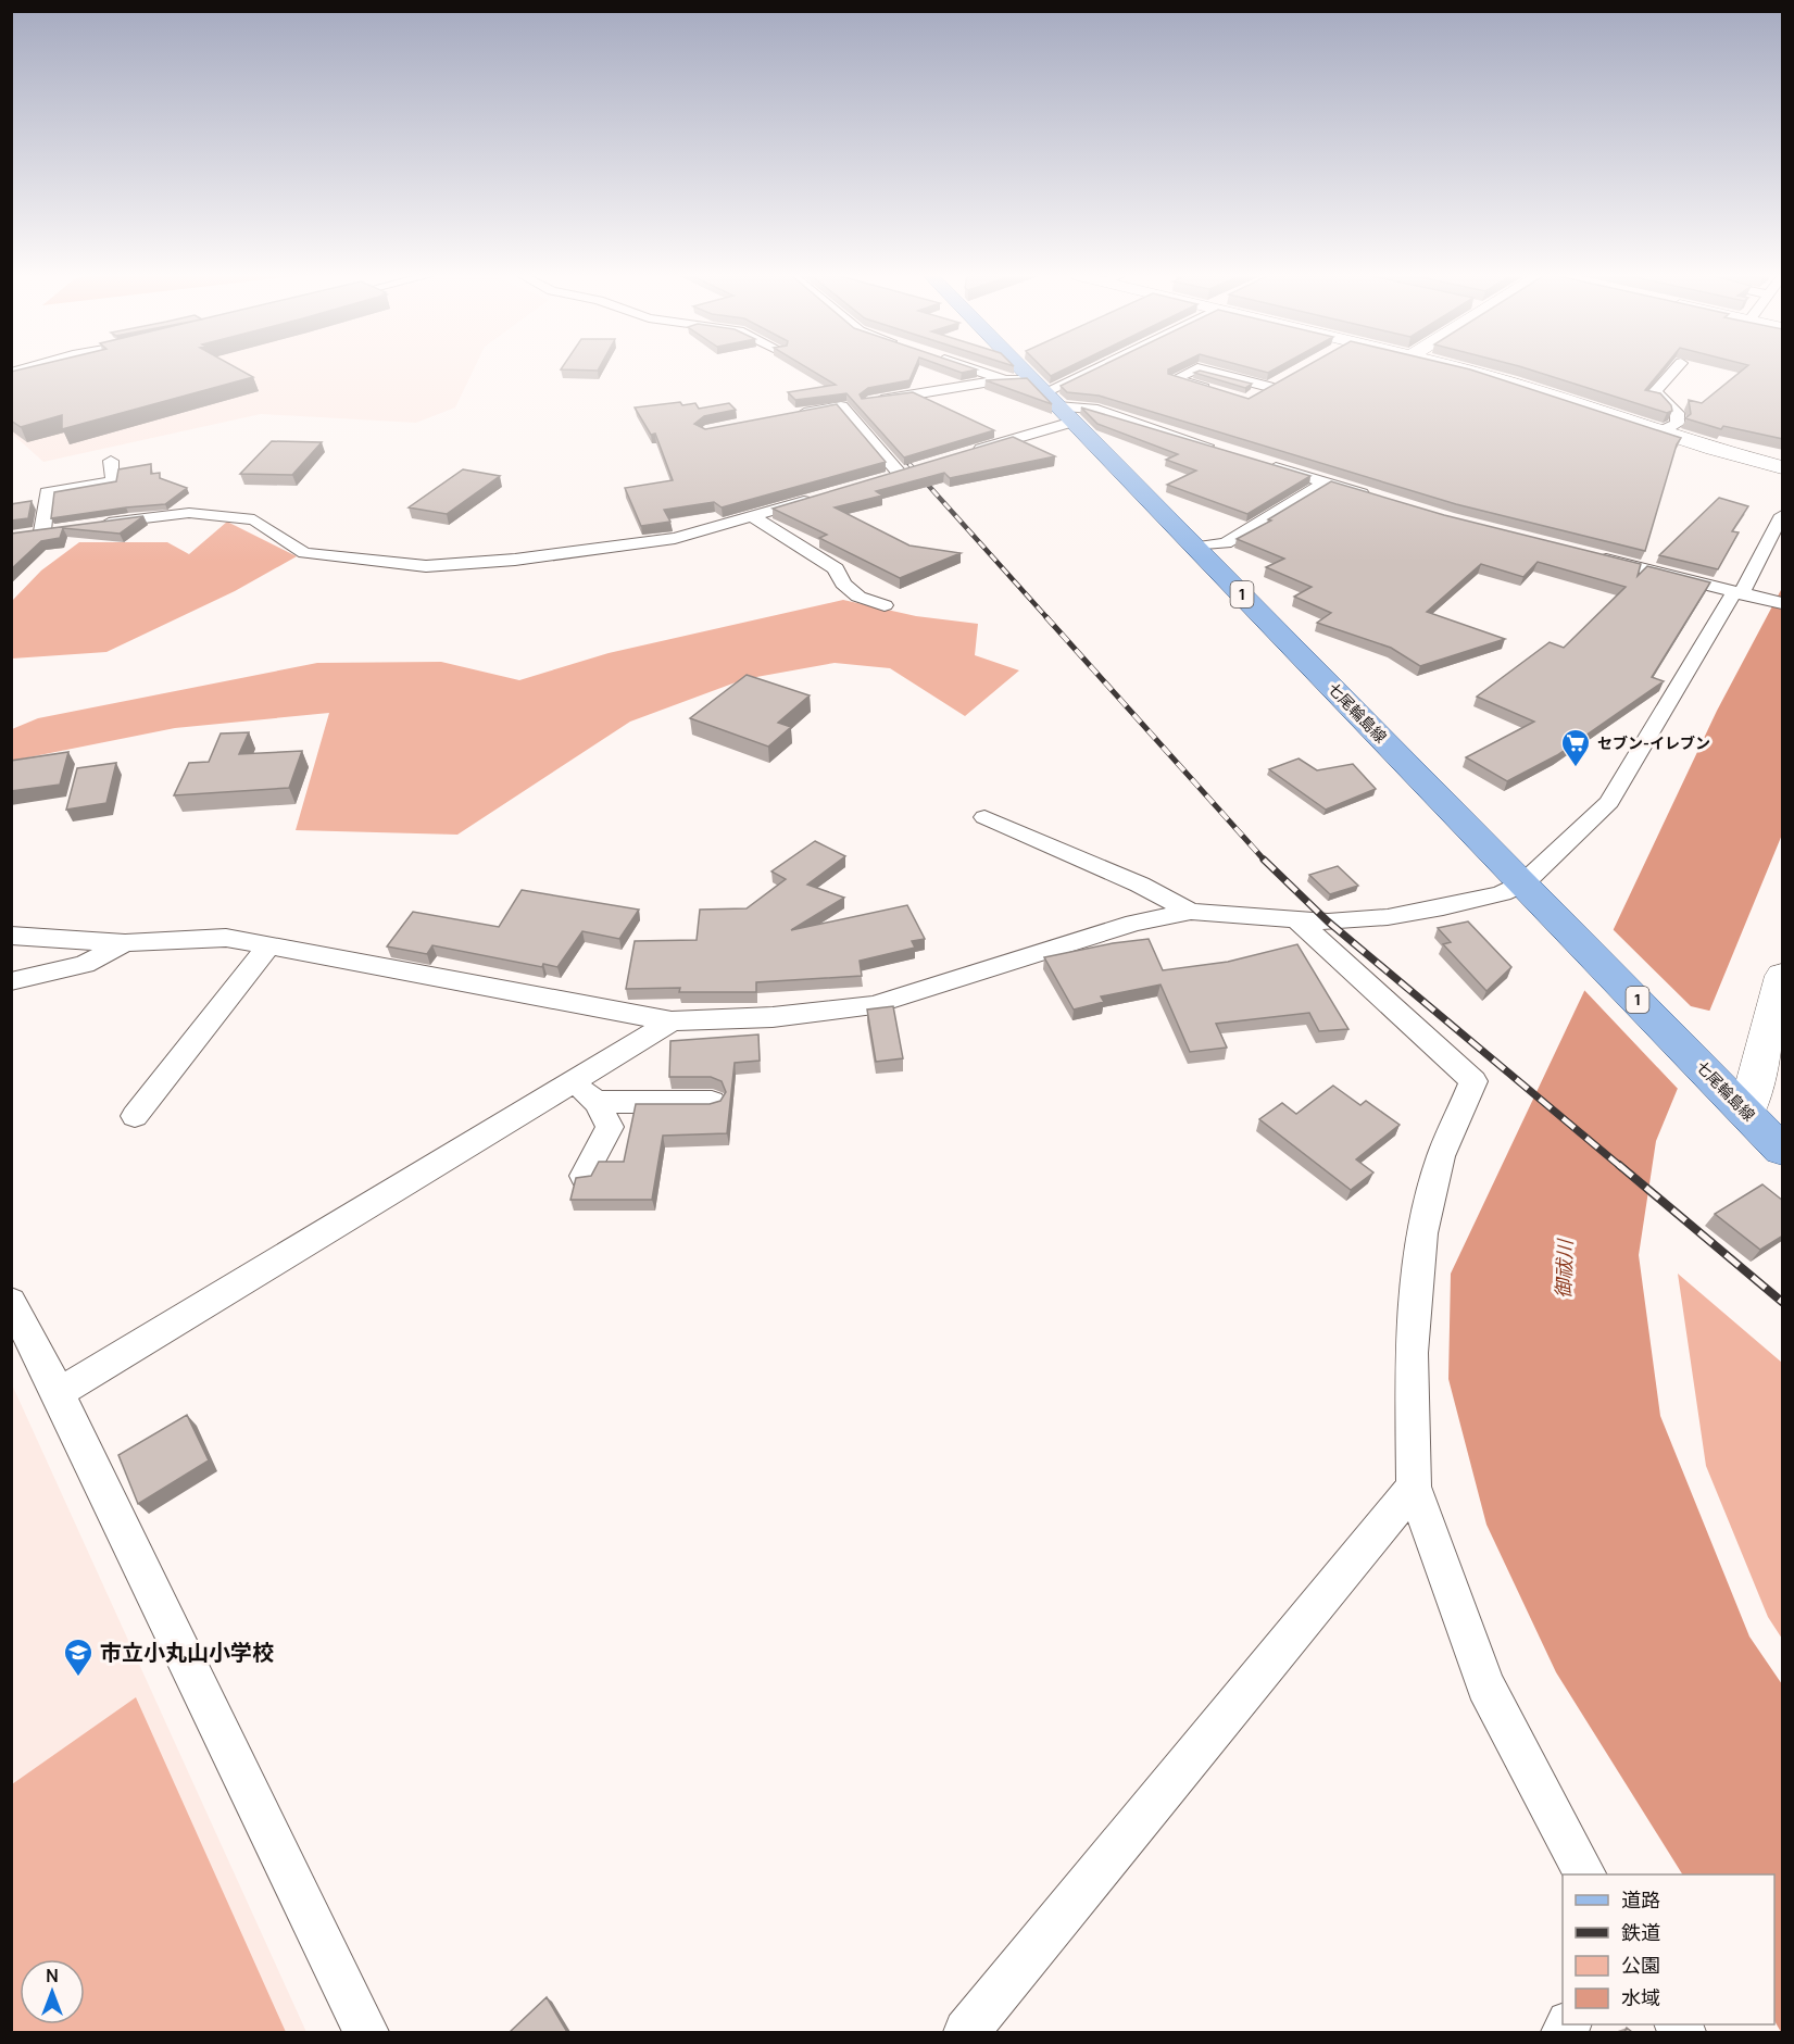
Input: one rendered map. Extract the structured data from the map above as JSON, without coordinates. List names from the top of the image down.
{
  "streets": {
    "main road": ["1", "七尾輪島線"]
  },
  "water": ["御祓川"],
  "places": {
    "supermarket": ["セブン-イレブン"],
    "school or university": ["市立小丸山小学校"]
  },
  "legend": [
    "道路",
    "鉄道",
    "公園",
    "水域"
  ],
  "north": "top"
}
